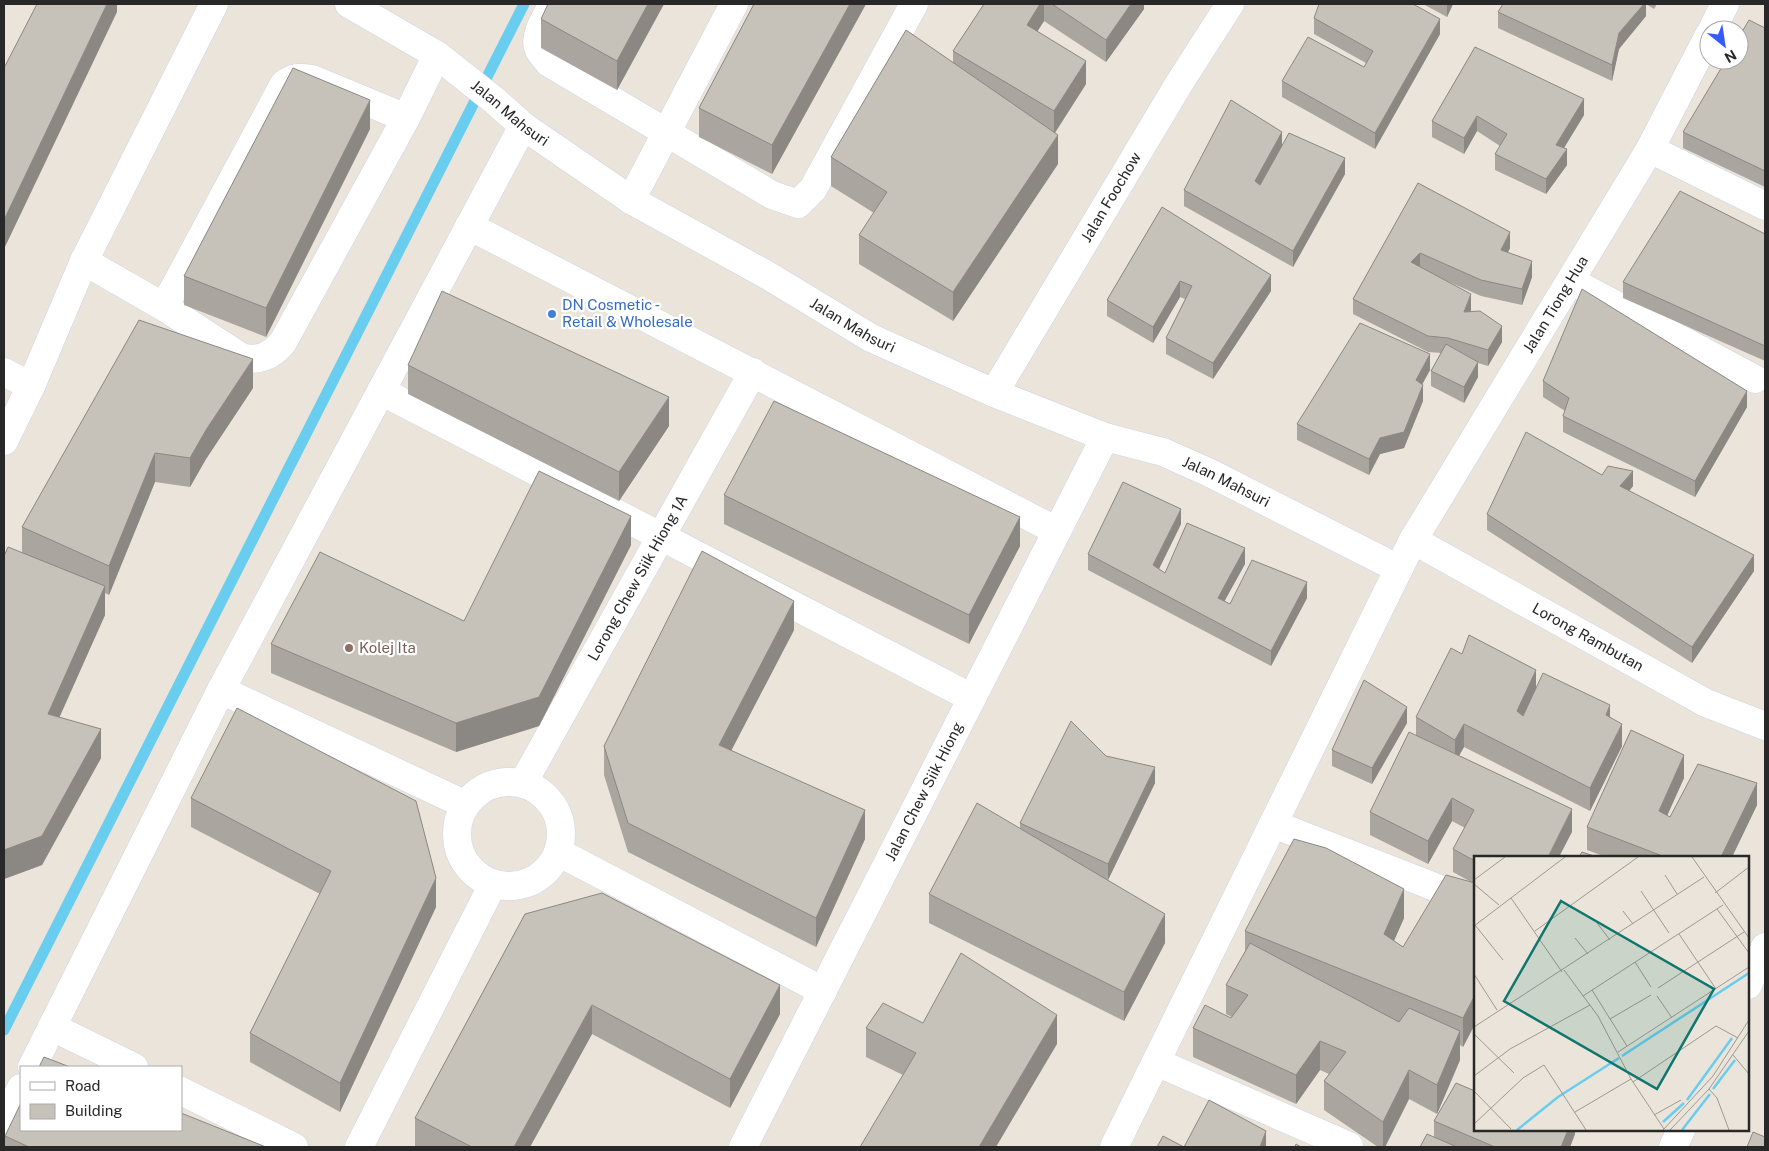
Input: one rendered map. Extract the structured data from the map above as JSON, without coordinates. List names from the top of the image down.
{
  "streets": {
    "street": [
      "Jalan Mahsuri",
      "Jalan Foochow",
      "Jalan Tiong Hua",
      "Lorong Chew Siik Hiong 1A",
      "Lorong Rambutan",
      "Jalan Chew Siik Hiong"
    ]
  },
  "crossings": [
    ["Jalan Mahsuri", "Jalan Foochow"],
    ["Jalan Mahsuri", "Jalan Tiong Hua"],
    ["Jalan Mahsuri", "Jalan Chew Siik Hiong"],
    ["Jalan Tiong Hua", "Lorong Rambutan"]
  ],
  "places": ["DN Cosmetic - Retail & Wholesale", "Kolej Ita"],
  "legend": ["Road", "Building"],
  "north": "bottom right"
}
